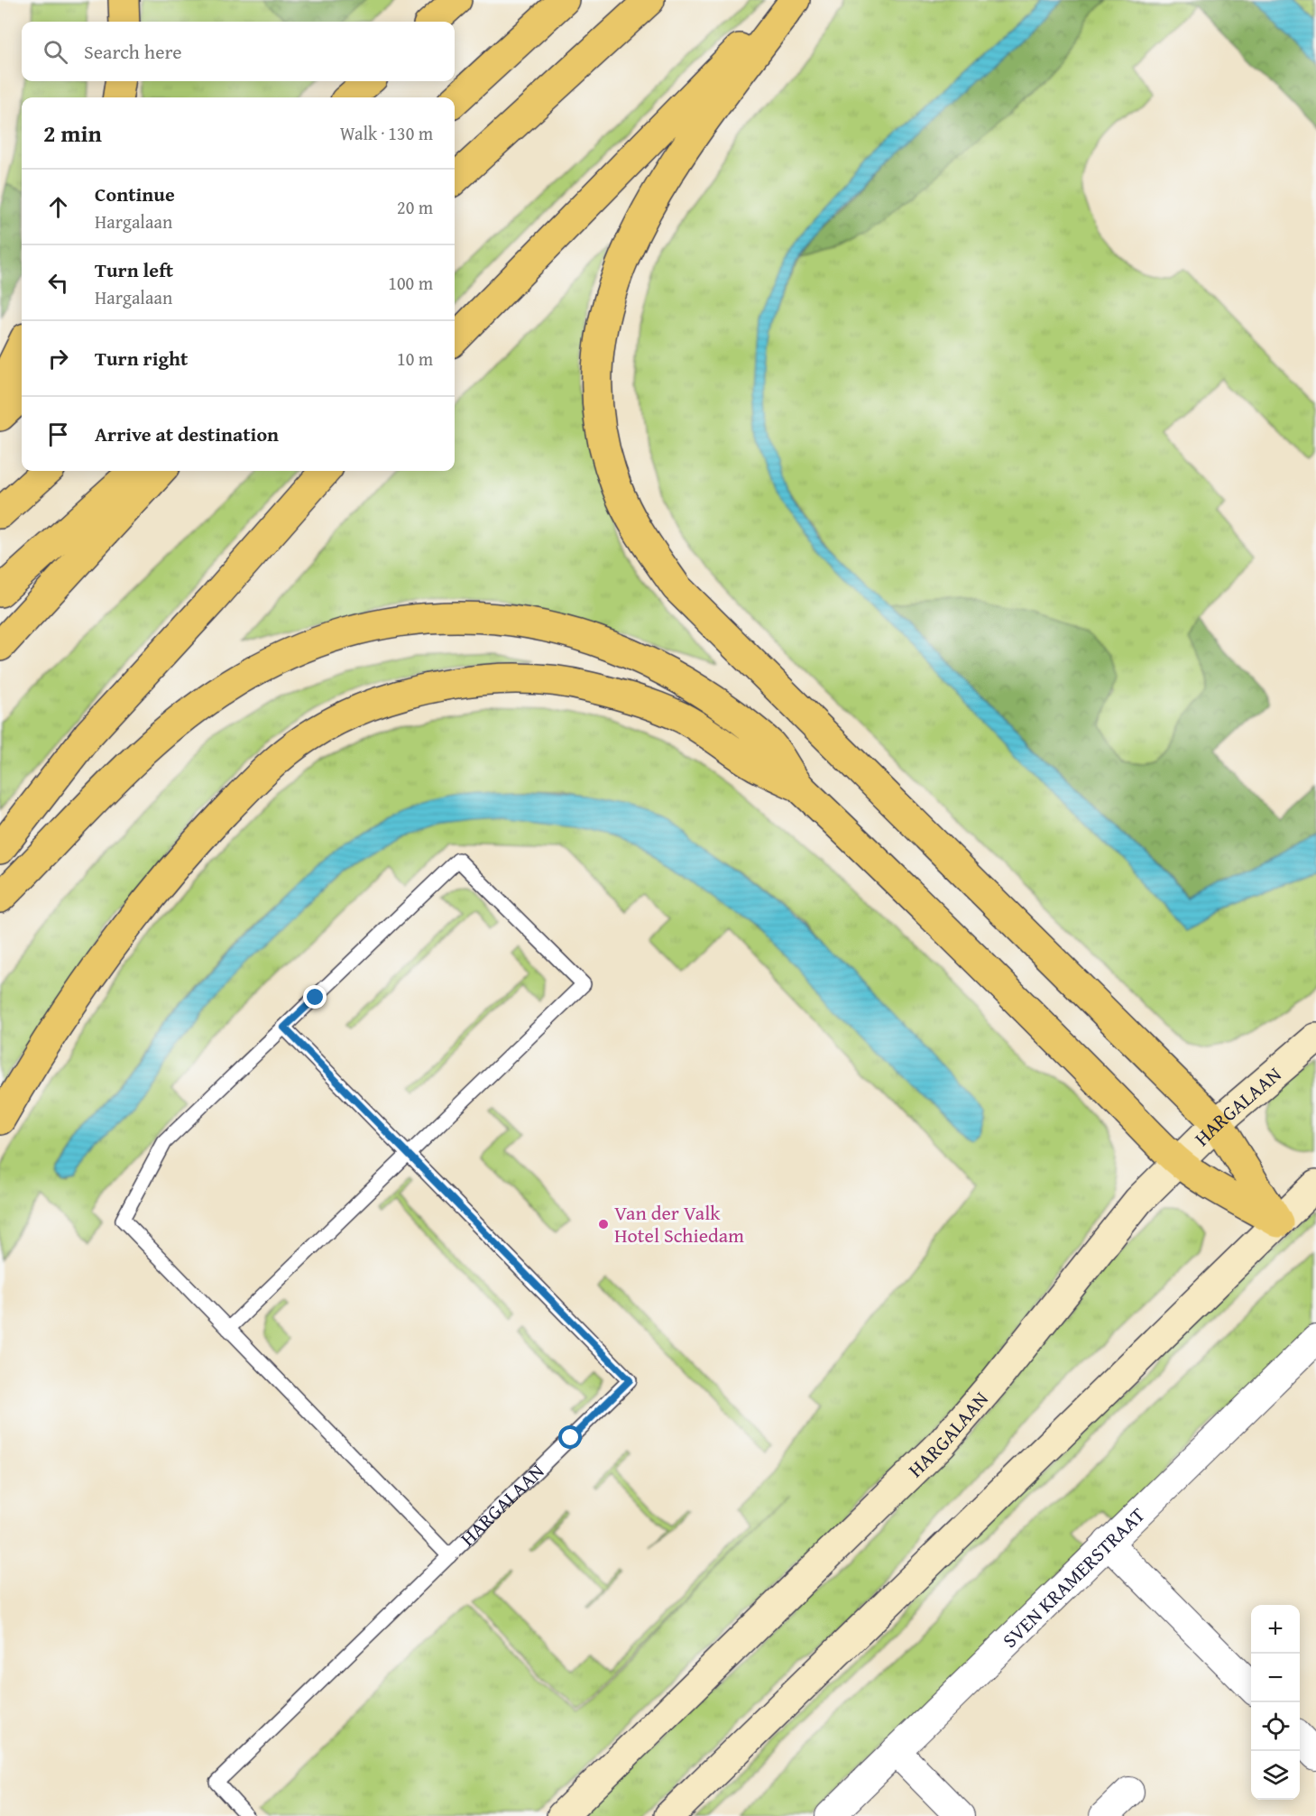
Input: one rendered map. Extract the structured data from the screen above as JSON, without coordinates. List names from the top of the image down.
{
  "streets": {
    "main road": ["HARGALAAN"],
    "street": ["SVEN KRAMERSTRAAT"]
  },
  "places": ["Van der Valk Hotel Schiedam"],
  "page": {
    "search": "Search here",
    "heading": ["2 min", "Walk · 130 m"],
    "list": [
      ["Continue", "Hargalaan", "20 m"],
      ["Turn left", "Hargalaan", "100 m"],
      ["Turn right", "10 m"],
      "Arrive at destination"
    ],
    "map_buttons": ["+", "−"]
  }
}
